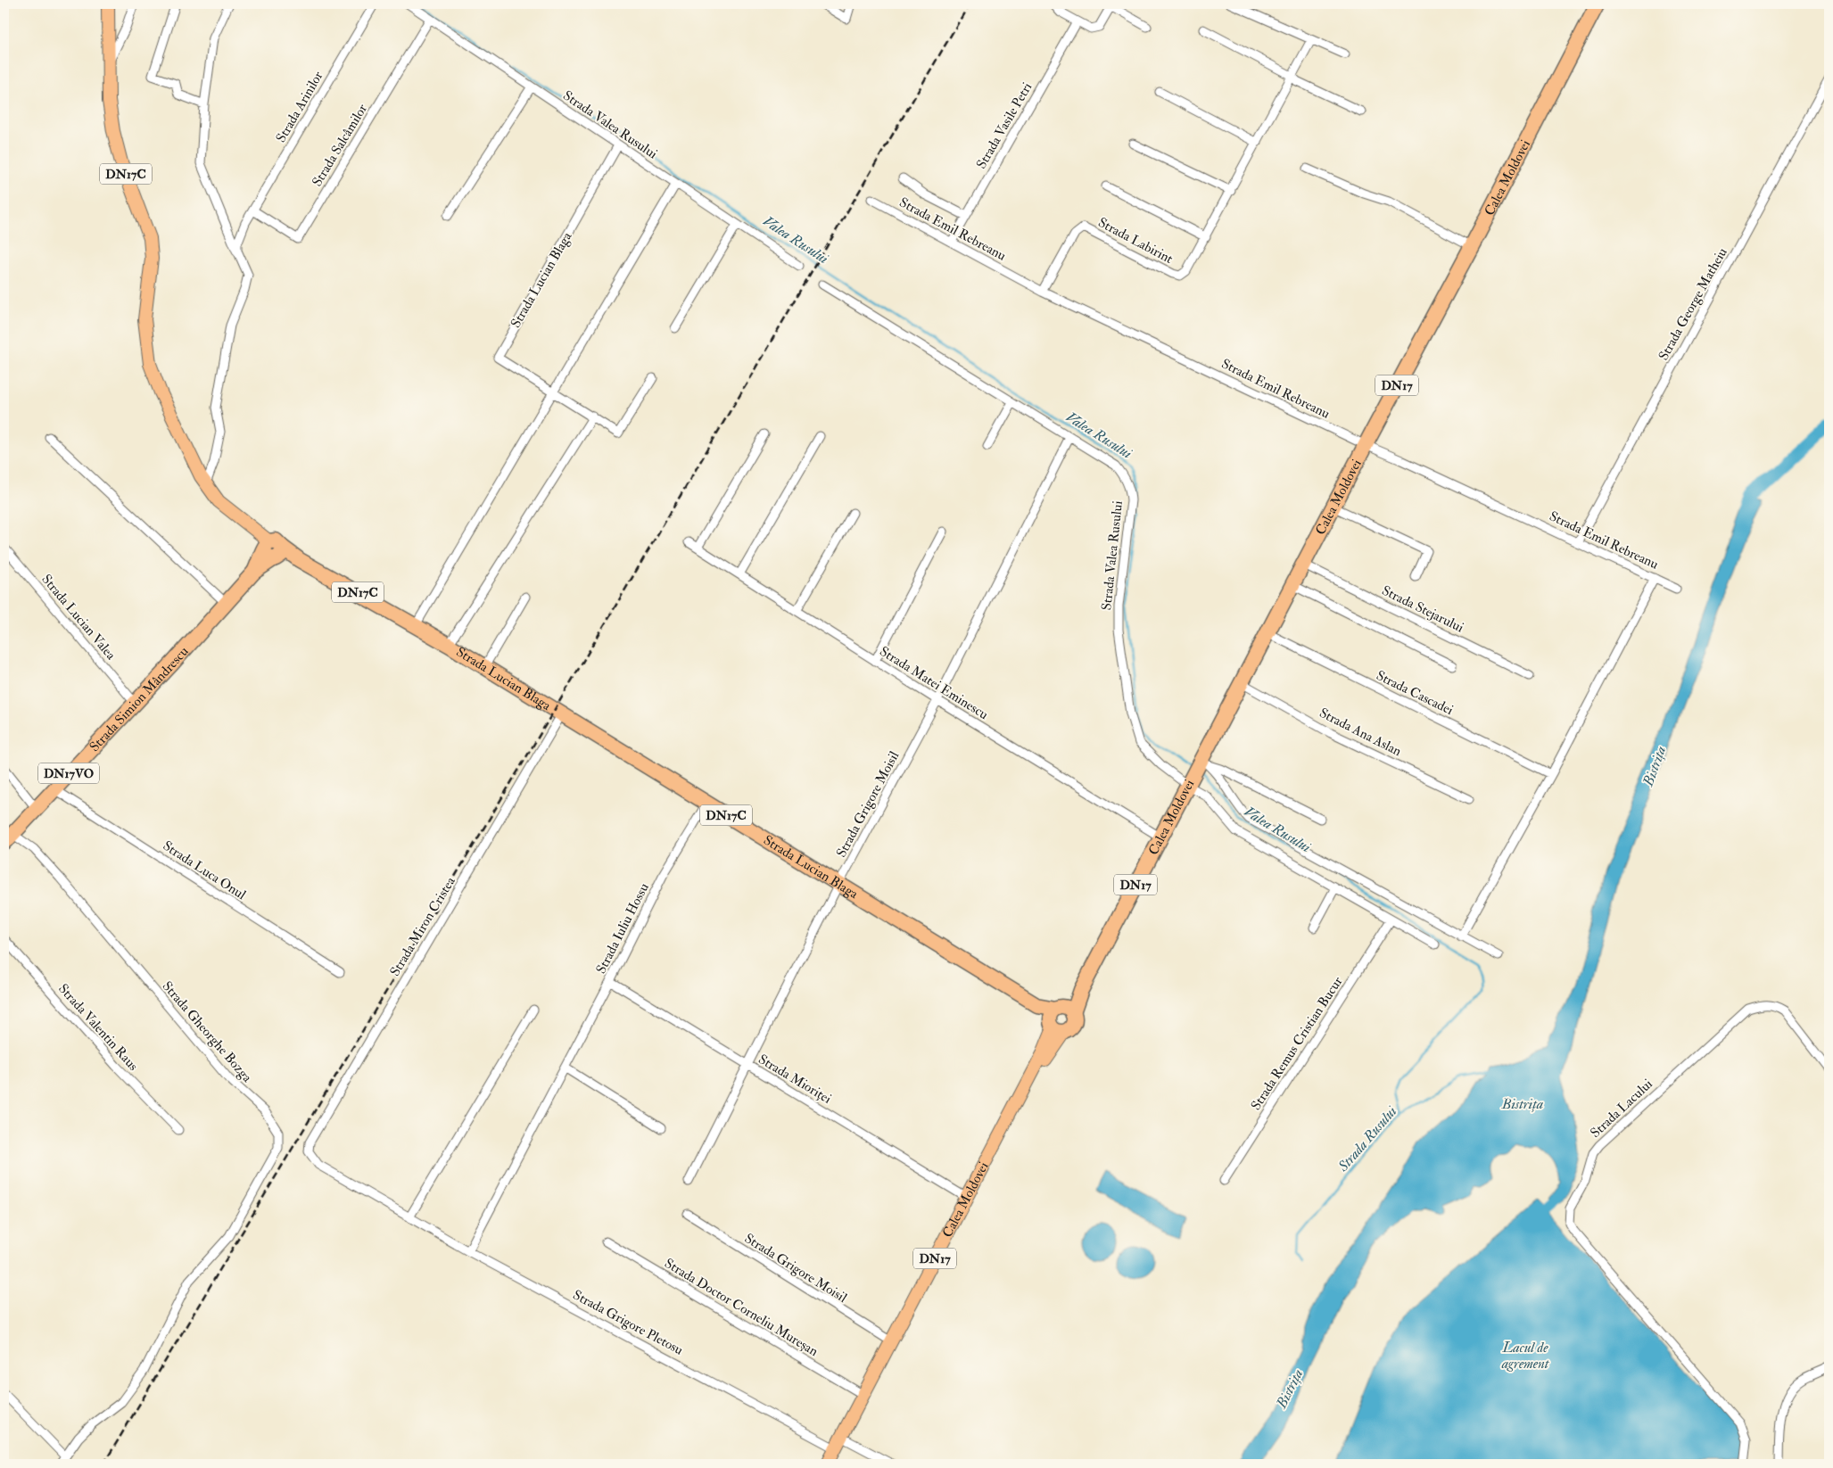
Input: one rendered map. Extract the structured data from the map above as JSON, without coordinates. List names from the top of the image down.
{
  "streets": {
    "highway": [
      "DN17C",
      "Calea Moldovei",
      "Strada Lucian Blaga",
      "DN17",
      "Strada Simion Mândrescu",
      "DN17VO"
    ],
    "street": [
      "Strada Arinilor",
      "Strada Valea Rusului",
      "Strada Vasile Petri",
      "Strada Salcâmilor",
      "Strada Emil Rebreanu",
      "Strada Labirint",
      "Strada George Matheiu",
      "Strada Stejarului",
      "Strada Lucian Valea",
      "Strada Matei Eminescu",
      "Strada Cascadei",
      "Strada Ana Aslan",
      "Strada Grigore Moisil",
      "Strada Luca Onul",
      "Strada Miron Cristea",
      "Strada Iuliu Hossu",
      "Strada Valentin Raus",
      "Strada Gheorghe Bozga",
      "Strada Remus Cristian Bucur",
      "Strada Mioriței",
      "Strada Lacului",
      "Strada Doctor Corneliu Mureșan",
      "Strada Grigore Pletosu"
    ]
  },
  "crossings": [
    ["Strada Arinilor", "Strada Salcâmilor"],
    ["Strada Valea Rusului", "Strada Salcâmilor"],
    ["Strada Valea Rusului", "Calea Moldovei"],
    ["Strada Valea Rusului", "Strada Lucian Blaga"],
    ["Strada Valea Rusului", "Strada Grigore Moisil"],
    ["Strada Vasile Petri", "Strada Emil Rebreanu"],
    ["DN17C", "Strada Lucian Blaga"],
    ["DN17C", "Strada Simion Mândrescu"],
    ["Calea Moldovei", "Strada Emil Rebreanu"],
    ["Calea Moldovei", "Strada Lucian Blaga"],
    ["Calea Moldovei", "Strada Stejarului"],
    ["Calea Moldovei", "Strada Matei Eminescu"],
    ["Calea Moldovei", "Strada Cascadei"],
    ["Calea Moldovei", "Strada Ana Aslan"],
    ["Calea Moldovei", "Strada Grigore Moisil"],
    ["Calea Moldovei", "Strada Mioriței"],
    ["Calea Moldovei", "Strada Doctor Corneliu Mureșan"],
    ["Calea Moldovei", "Strada Grigore Pletosu"],
    ["Strada Emil Rebreanu", "Strada Labirint"],
    ["Strada Emil Rebreanu", "Strada George Matheiu"],
    ["Strada Lucian Blaga", "Strada Simion Mândrescu"],
    ["Strada Lucian Blaga", "Strada Grigore Moisil"],
    ["Strada Lucian Blaga", "Strada Miron Cristea"],
    ["Strada Lucian Blaga", "Strada Iuliu Hossu"],
    ["Strada Lucian Valea", "Strada Simion Mândrescu"],
    ["Strada Matei Eminescu", "Strada Grigore Moisil"],
    ["Strada Simion Mândrescu", "Strada Luca Onul"],
    ["Strada Simion Mândrescu", "Strada Gheorghe Bozga"],
    ["Strada Grigore Moisil", "Strada Mioriței"],
    ["Strada Miron Cristea", "Strada Grigore Pletosu"],
    ["Strada Iuliu Hossu", "Strada Mioriței"],
    ["Strada Iuliu Hossu", "Strada Grigore Pletosu"]
  ],
  "water": [
    "Valea Rusului",
    "Bistrița",
    "Strada Rusului",
    "Lacul de agrement"
  ]
}
